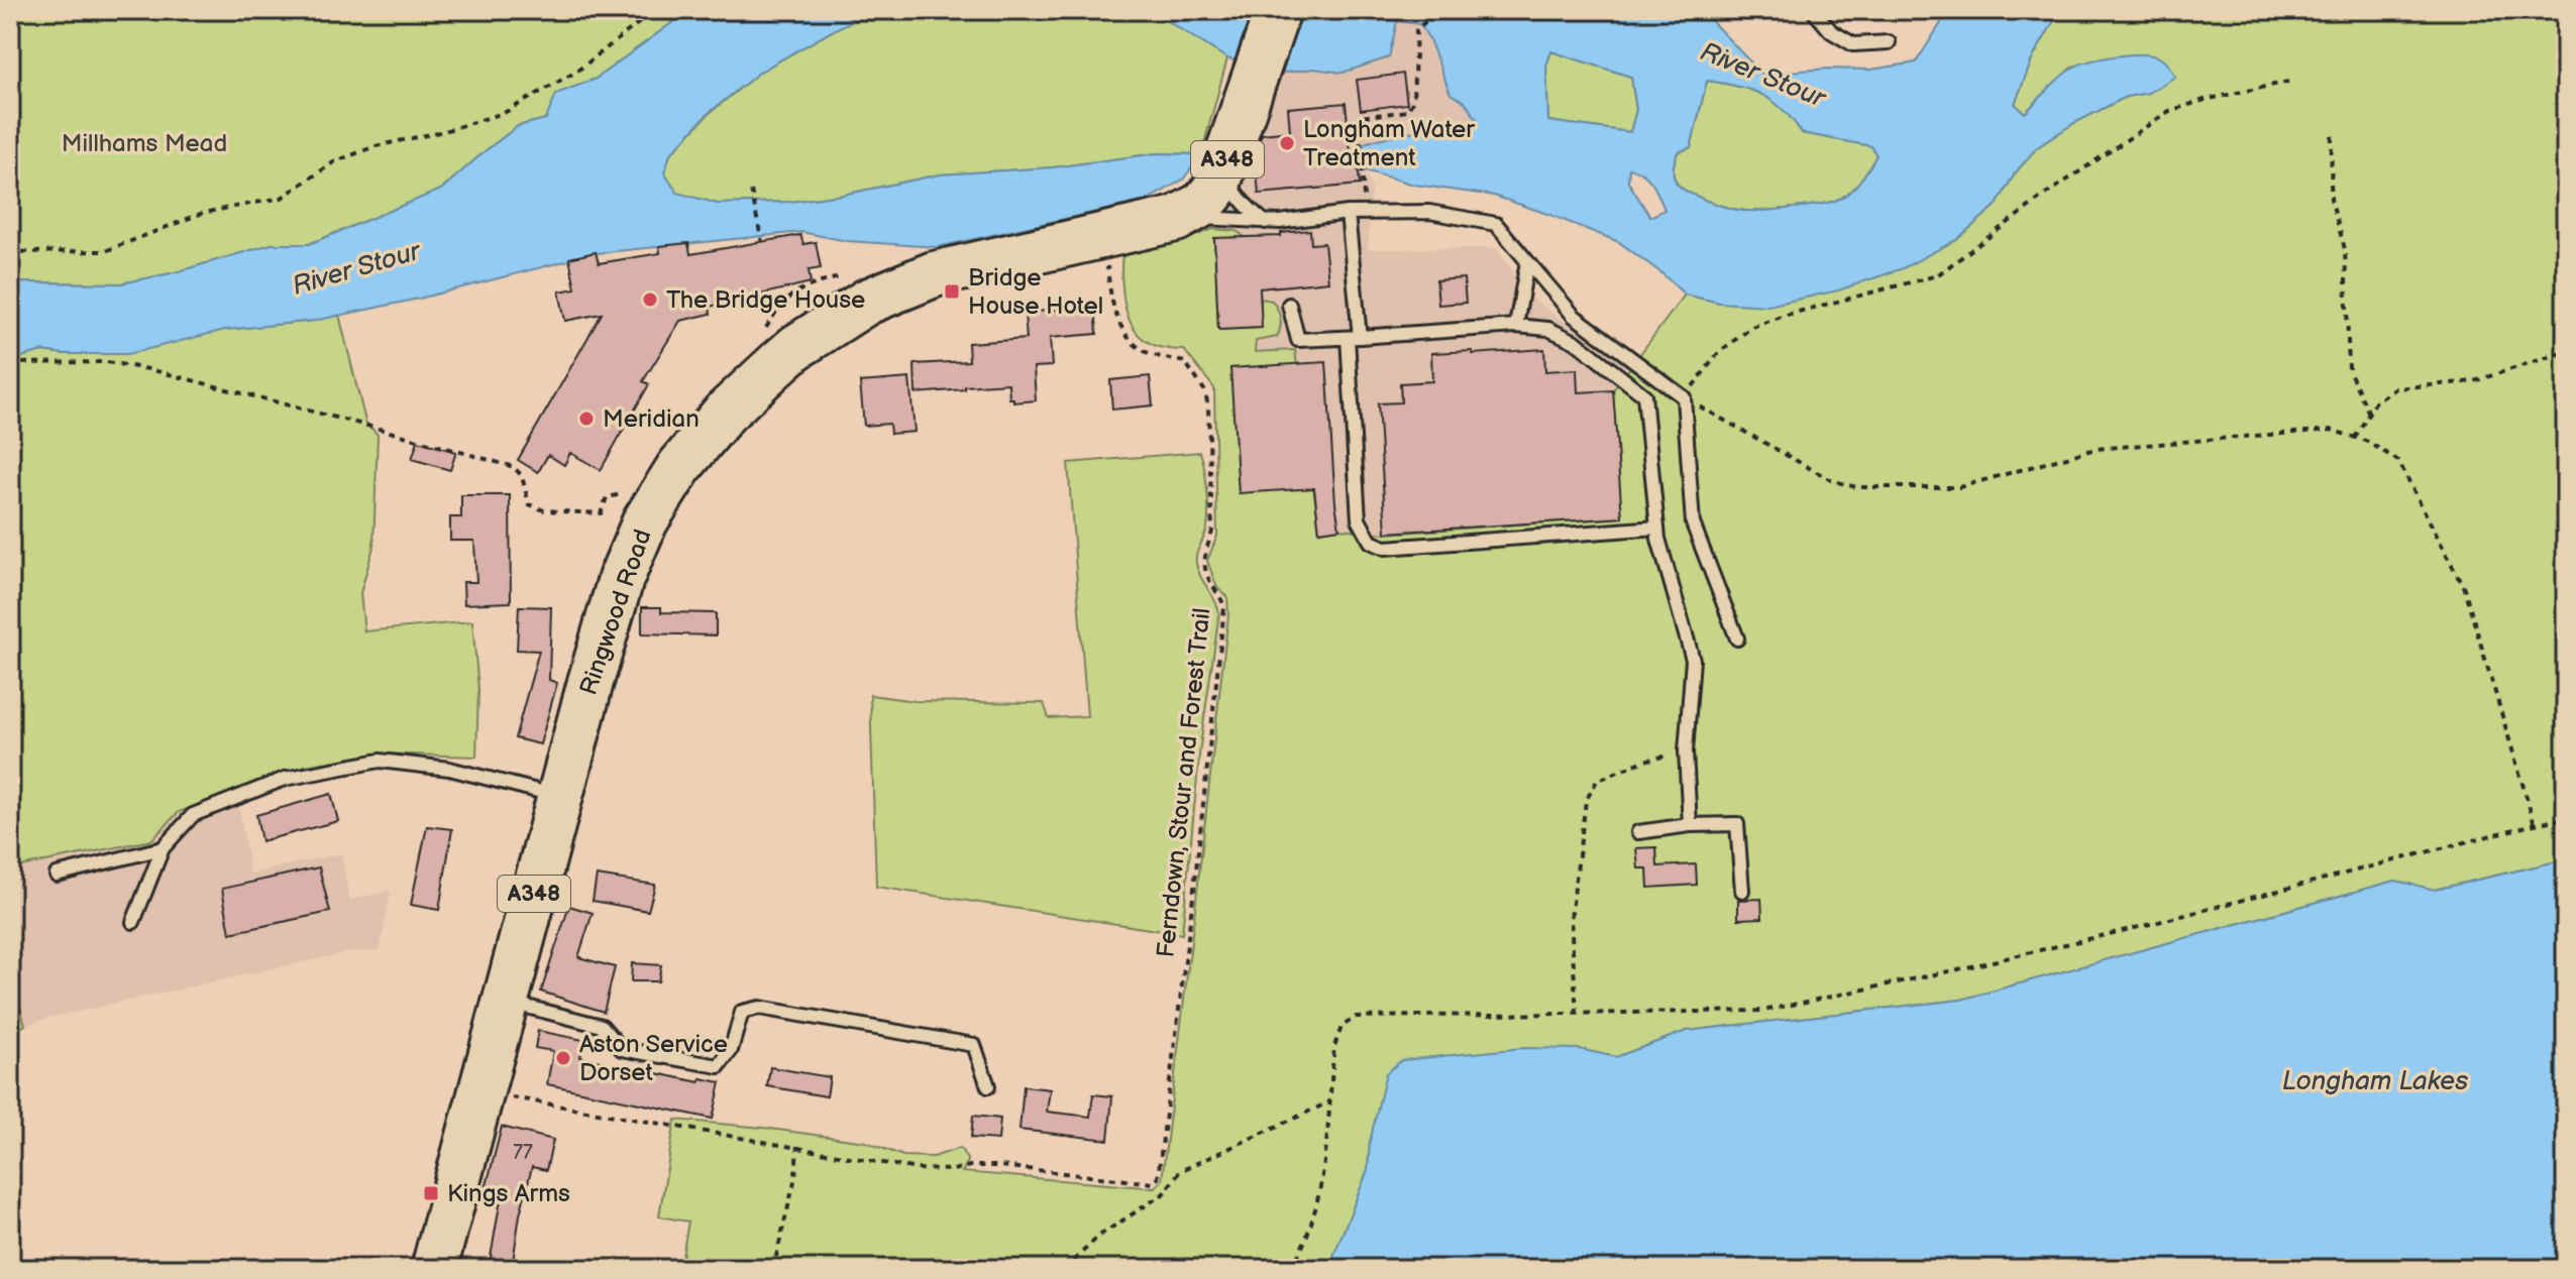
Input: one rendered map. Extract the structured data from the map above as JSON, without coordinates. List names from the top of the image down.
{
  "streets": {
    "highway": ["A348", "Ringwood Road"],
    "path": ["Ferndown, Stour and Forest Trail"]
  },
  "crossings": [
    ["Ringwood Road", "Ferndown, Stour and Forest Trail"]
  ],
  "water": ["River Stour", "Longham Lakes"],
  "parks": ["Millhams Mead"],
  "places": {
    "other": [
      "Longham Water Treatment",
      "The Bridge House",
      "Meridian",
      "Aston Service Dorset"
    ],
    "transit": ["Bridge House Hotel", "Kings Arms"]
  },
  "house_numbers": ["77"]
}
